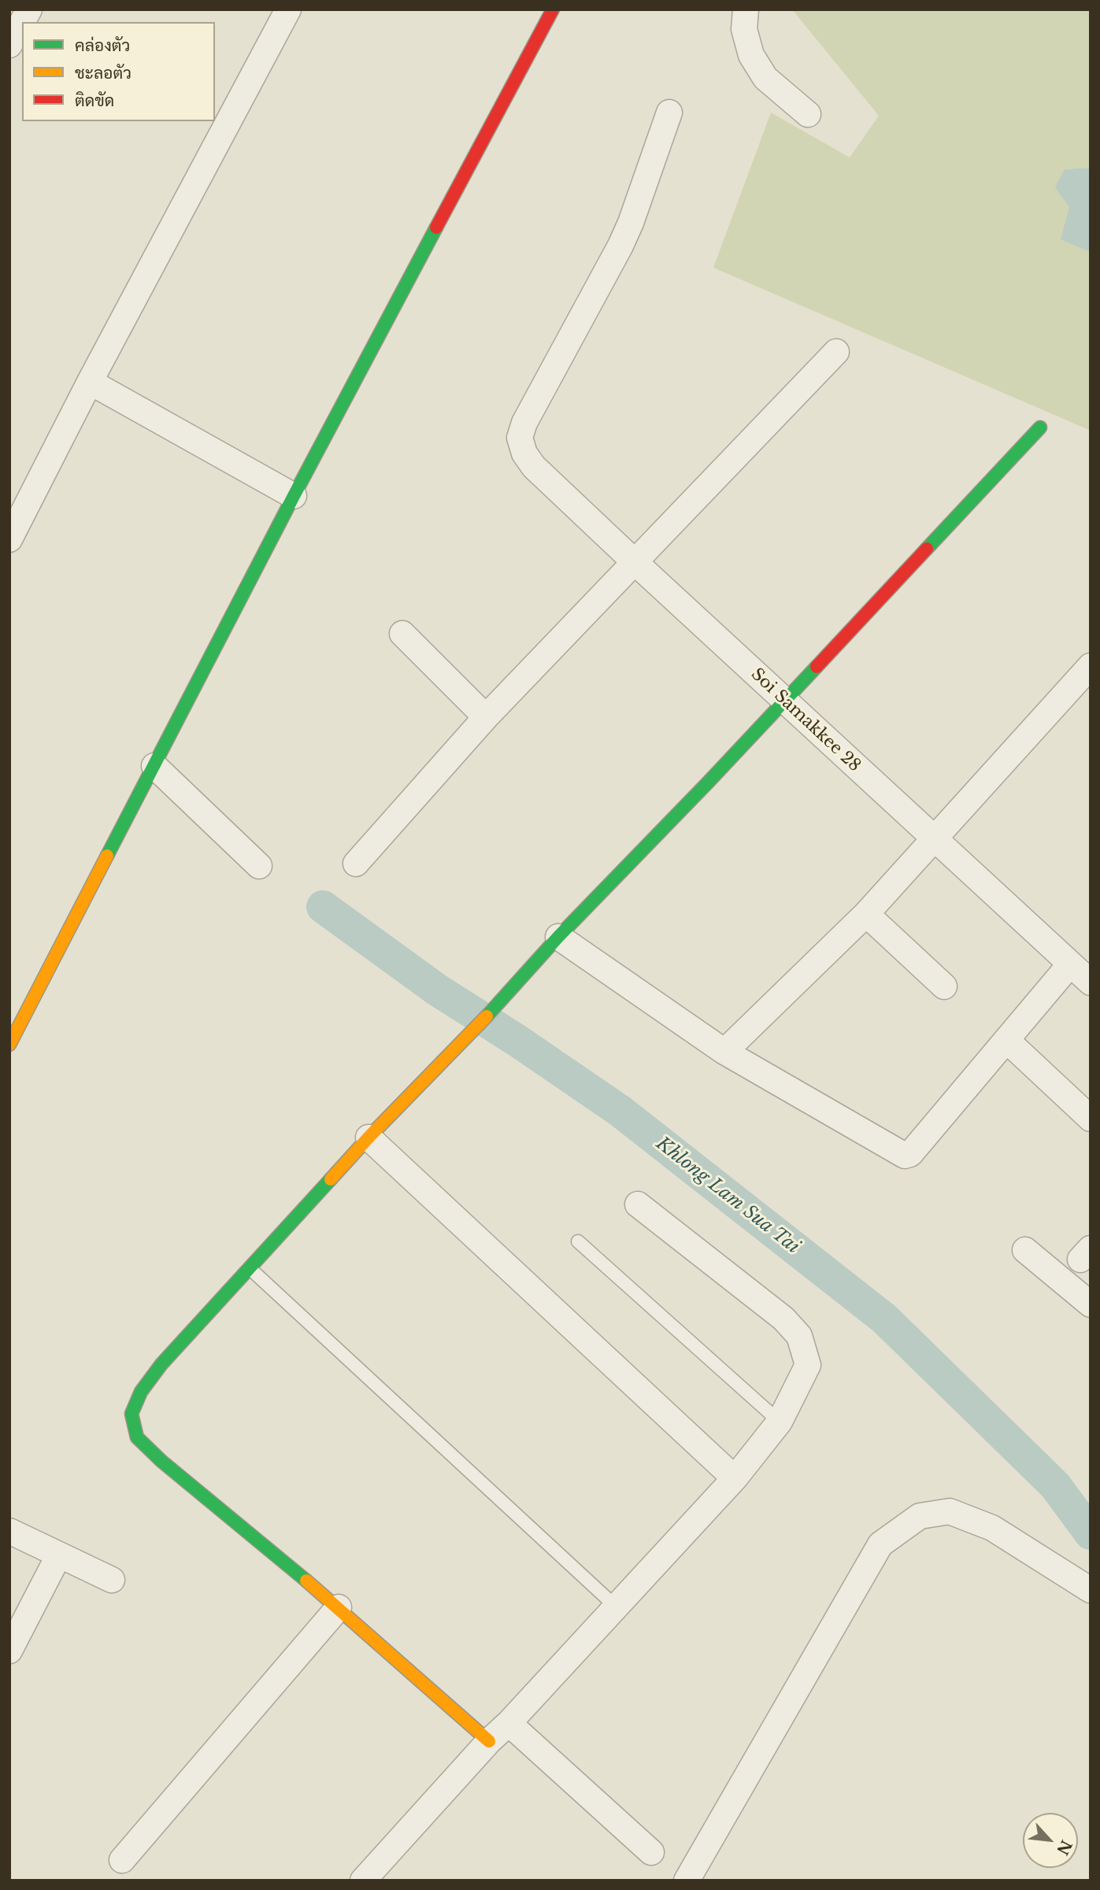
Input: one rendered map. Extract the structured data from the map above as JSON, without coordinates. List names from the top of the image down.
{
  "streets": {
    "street": ["Soi Samakkee 28"]
  },
  "water": ["Khlong Lam Sua Tai"],
  "legend": ["คล่องตัว", "ชะลอตัว", "ติดขัด"],
  "north": "bottom right"
}
